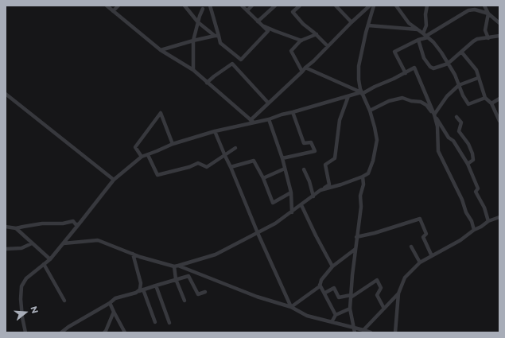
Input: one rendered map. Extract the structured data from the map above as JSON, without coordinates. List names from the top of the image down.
{
  "north": "right"
}
